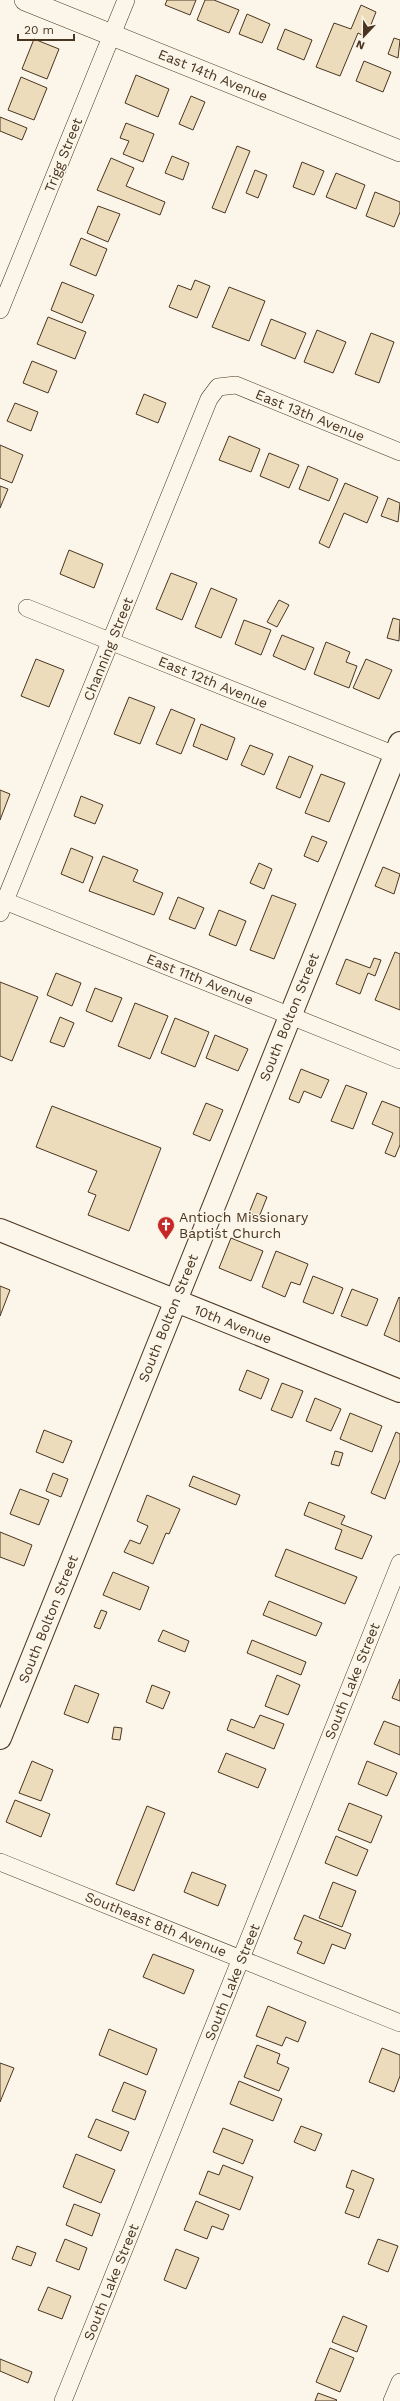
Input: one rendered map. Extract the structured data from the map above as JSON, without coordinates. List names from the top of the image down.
{
  "streets": {
    "main road": ["South Bolton Street", "10th Avenue"],
    "street": [
      "East 14th Avenue",
      "Trigg Street",
      "East 13th Avenue",
      "Channing Street",
      "East 12th Avenue",
      "East 11th Avenue",
      "South Lake Street",
      "Southeast 8th Avenue"
    ]
  },
  "crossings": [
    ["East 14th Avenue", "Trigg Street"],
    ["East 13th Avenue", "Channing Street"],
    ["Channing Street", "East 12th Avenue"],
    ["Channing Street", "East 11th Avenue"],
    ["East 12th Avenue", "South Bolton Street"],
    ["East 11th Avenue", "South Bolton Street"],
    ["South Bolton Street", "10th Avenue"],
    ["South Lake Street", "Southeast 8th Avenue"]
  ],
  "places": {
    "church": ["Antioch Missionary Baptist Church"]
  },
  "scale_bar": "20 m",
  "north": "bottom"
}
